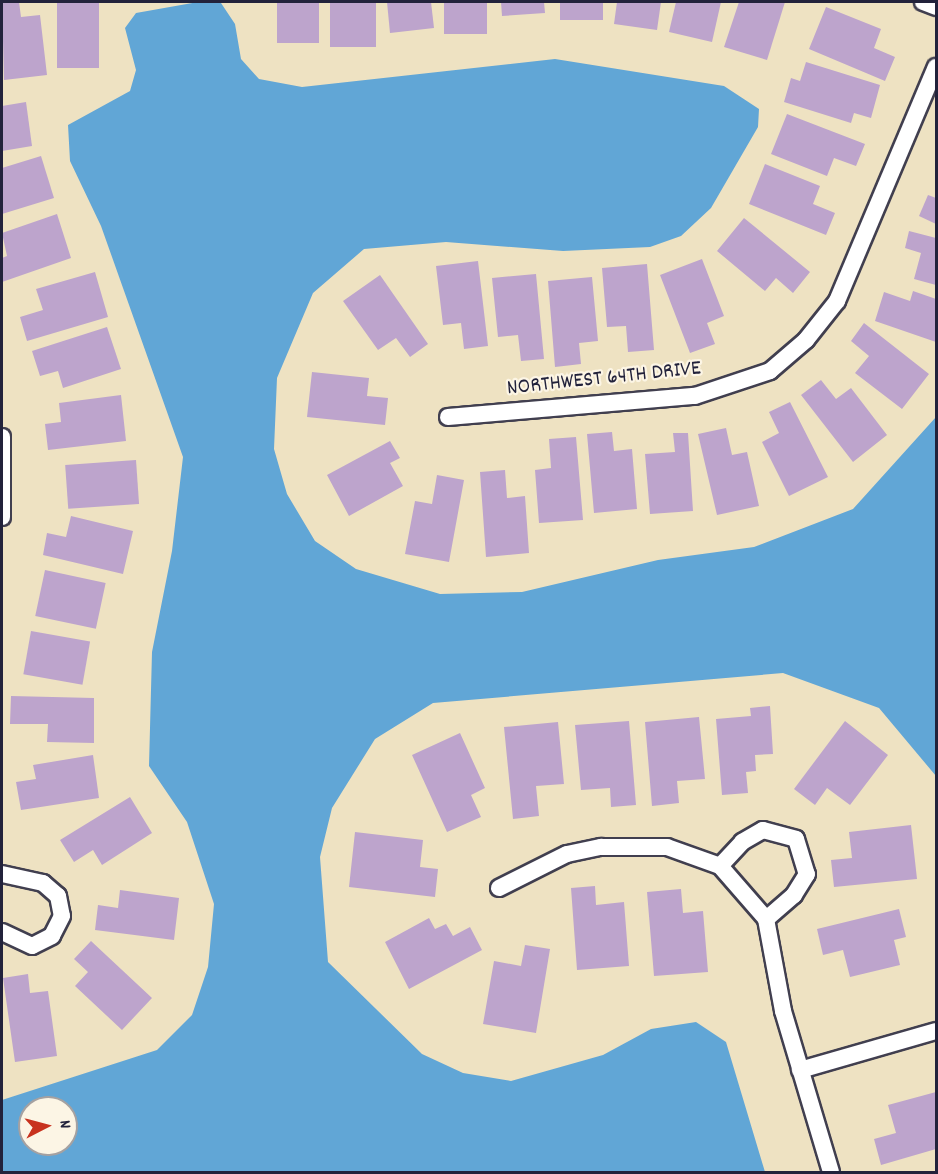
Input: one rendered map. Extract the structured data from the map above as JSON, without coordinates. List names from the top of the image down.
{
  "streets": {
    "street": ["NORTHWEST 64TH DRIVE"]
  },
  "north": "right"
}
